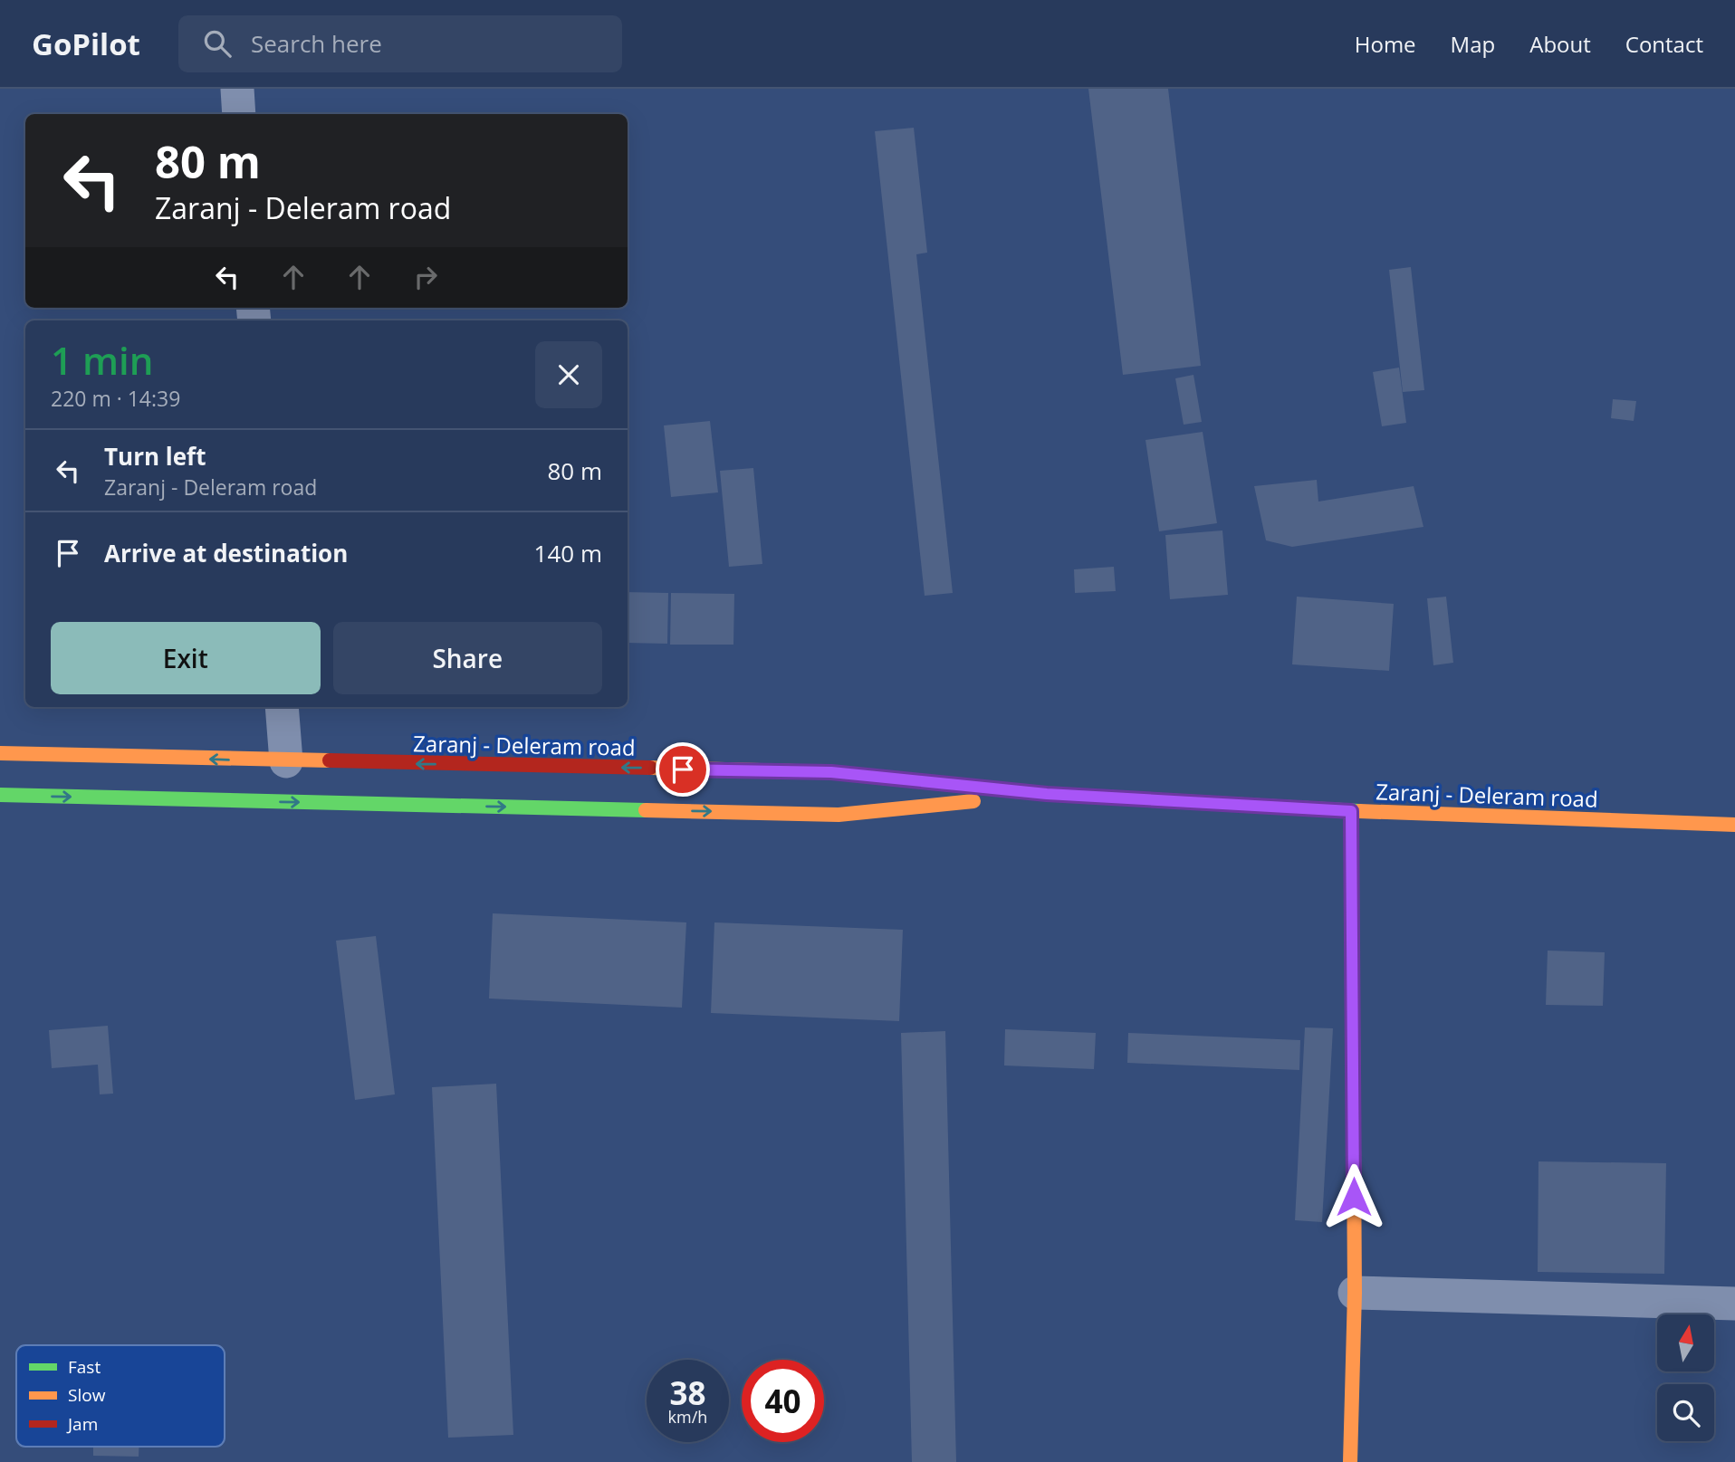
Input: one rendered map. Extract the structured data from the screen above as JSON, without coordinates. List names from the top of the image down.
{
  "streets": {
    "main road": ["Zaranj - Deleram road"]
  },
  "legend": ["Fast", "Slow", "Jam"],
  "north": "top",
  "page": {
    "header": "GoPilot",
    "search": "Search here",
    "nav": [
      "Home",
      "Map",
      "About",
      "Contact"
    ],
    "turn": ["80 m", "Zaranj - Deleram road"],
    "heading": ["1 min", "220 m · 14:39"],
    "list": [
      {
        "name": "Turn left",
        "note": "Zaranj - Deleram road",
        "value": "80 m"
      },
      {
        "name": "Arrive at destination",
        "value": "140 m"
      }
    ],
    "buttons": ["Exit", "Share"],
    "speed": "38 km/h",
    "limit": "40"
  }
}
